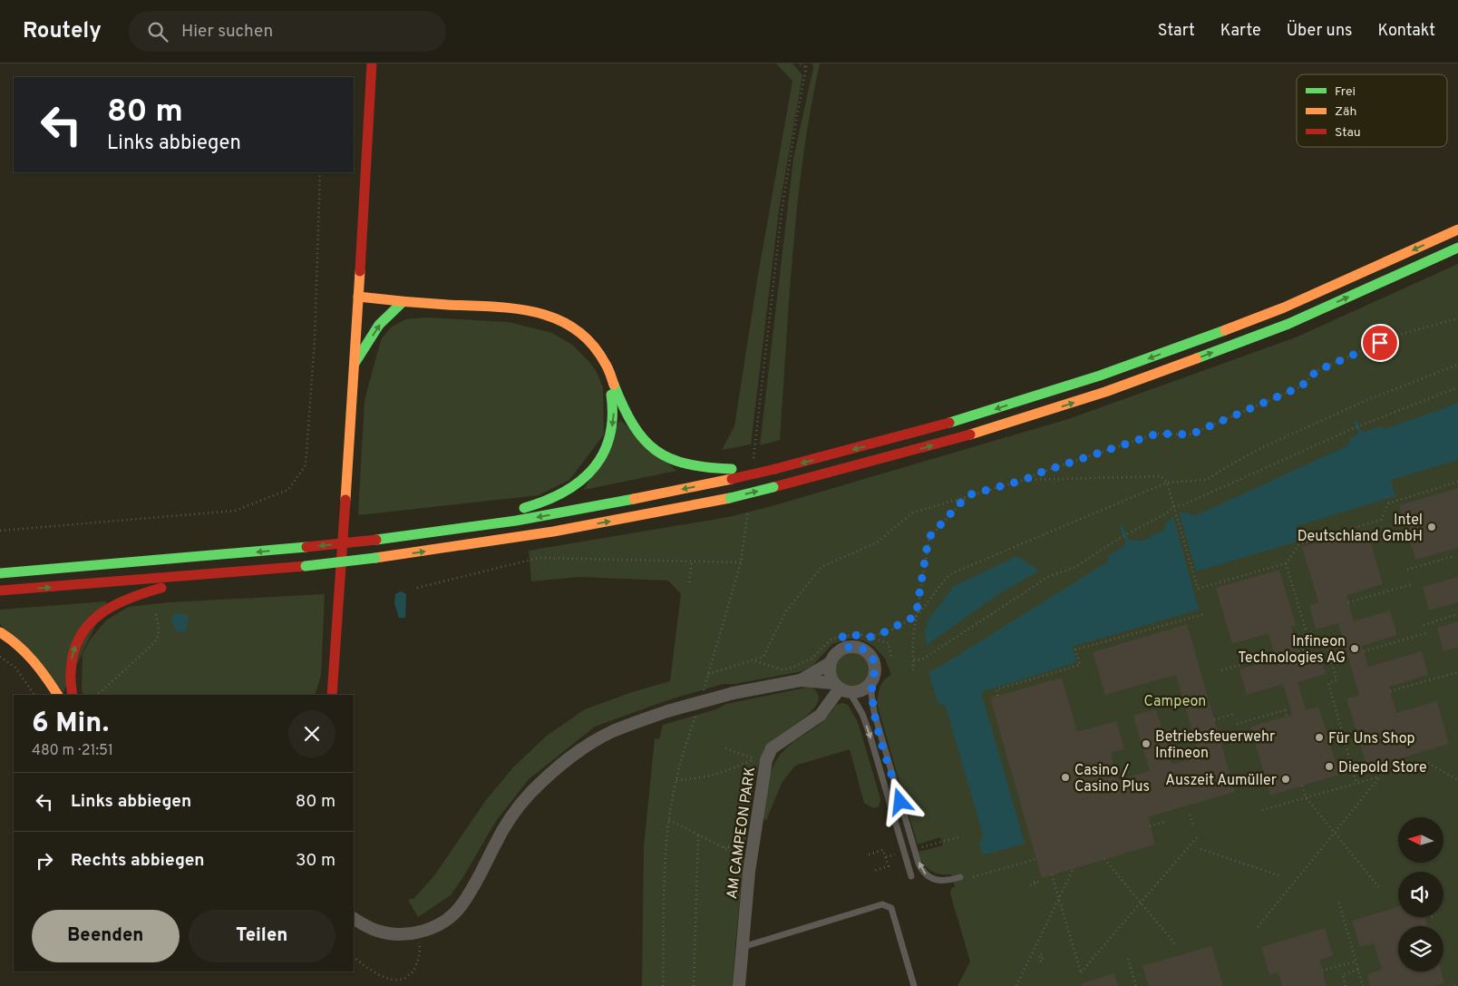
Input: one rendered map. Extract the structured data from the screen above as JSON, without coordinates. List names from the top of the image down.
{
  "streets": {
    "street": ["AM CAMPEON PARK"]
  },
  "parks": ["Campeon"],
  "places": [
    "Intel Deutschland GmbH",
    "Infineon Technologies AG",
    "Für Uns Shop",
    "Betriebsfeuerwehr Infineon",
    "Diepold Store",
    "Casino / Casino Plus",
    "Auszeit Aumüller"
  ],
  "legend": ["Frei", "Zäh", "Stau"],
  "north": "left",
  "page": {
    "header": "Routely",
    "search": "Hier suchen",
    "nav": [
      "Start",
      "Karte",
      "Über uns",
      "Kontakt"
    ],
    "turn": ["80 m", "Links abbiegen"],
    "heading": ["6 Min.", "480 m · 21:51"],
    "list": [
      {
        "name": "Links abbiegen",
        "value": "80 m"
      },
      {
        "name": "Rechts abbiegen",
        "value": "30 m"
      }
    ],
    "buttons": ["Beenden", "Teilen"]
  }
}
